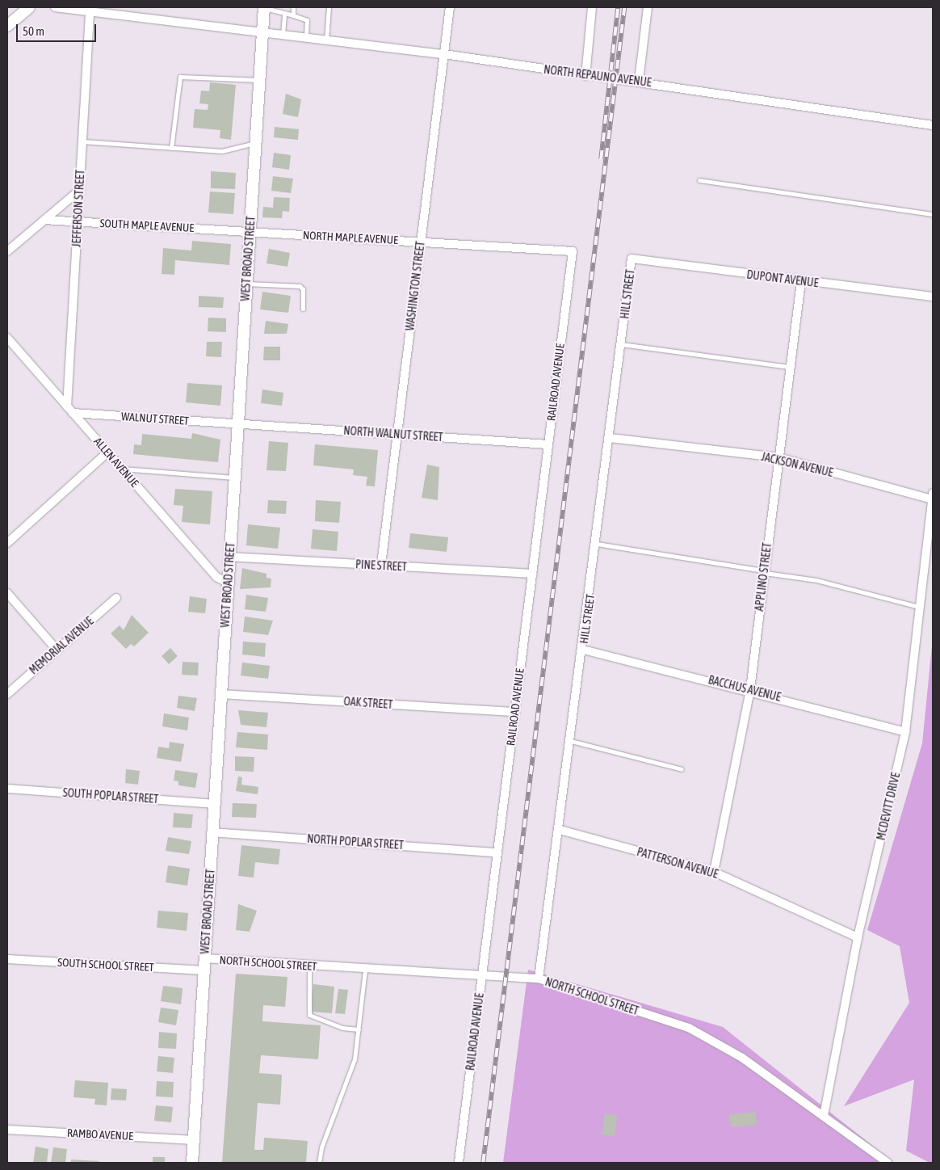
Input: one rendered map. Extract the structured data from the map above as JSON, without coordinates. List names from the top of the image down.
{
  "streets": {
    "main road": ["WEST BROAD STREET"],
    "street": [
      "NORTH REPAUNO AVENUE",
      "JEFFERSON STREET",
      "SOUTH MAPLE AVENUE",
      "NORTH MAPLE AVENUE",
      "DUPONT AVENUE",
      "WASHINGTON STREET",
      "HILL STREET",
      "RAILROAD AVENUE",
      "WALNUT STREET",
      "NORTH WALNUT STREET",
      "ALLEN AVENUE",
      "JACKSON AVENUE",
      "PINE STREET",
      "APPLINO STREET",
      "MEMORIAL AVENUE",
      "BACCHUS AVENUE",
      "OAK STREET",
      "SOUTH POPLAR STREET",
      "MCDEVITT DRIVE",
      "NORTH POPLAR STREET",
      "PATTERSON AVENUE",
      "NORTH SCHOOL STREET",
      "SOUTH SCHOOL STREET",
      "RAMBO AVENUE"
    ]
  },
  "crossings": [
    ["NORTH REPAUNO AVENUE", "JEFFERSON STREET"],
    ["NORTH REPAUNO AVENUE", "WEST BROAD STREET"],
    ["NORTH REPAUNO AVENUE", "WASHINGTON STREET"],
    ["JEFFERSON STREET", "SOUTH MAPLE AVENUE"],
    ["JEFFERSON STREET", "ALLEN AVENUE"],
    ["SOUTH MAPLE AVENUE", "NORTH MAPLE AVENUE"],
    ["SOUTH MAPLE AVENUE", "WEST BROAD STREET"],
    ["NORTH MAPLE AVENUE", "WEST BROAD STREET"],
    ["NORTH MAPLE AVENUE", "WASHINGTON STREET"],
    ["NORTH MAPLE AVENUE", "RAILROAD AVENUE"],
    ["WEST BROAD STREET", "WALNUT STREET"],
    ["WEST BROAD STREET", "NORTH WALNUT STREET"],
    ["WEST BROAD STREET", "ALLEN AVENUE"],
    ["WEST BROAD STREET", "PINE STREET"],
    ["WEST BROAD STREET", "OAK STREET"],
    ["WEST BROAD STREET", "SOUTH POPLAR STREET"],
    ["WEST BROAD STREET", "NORTH POPLAR STREET"],
    ["WEST BROAD STREET", "NORTH SCHOOL STREET"],
    ["WEST BROAD STREET", "SOUTH SCHOOL STREET"],
    ["WEST BROAD STREET", "RAMBO AVENUE"],
    ["DUPONT AVENUE", "HILL STREET"],
    ["DUPONT AVENUE", "APPLINO STREET"],
    ["WASHINGTON STREET", "NORTH WALNUT STREET"],
    ["WASHINGTON STREET", "PINE STREET"],
    ["HILL STREET", "JACKSON AVENUE"],
    ["HILL STREET", "BACCHUS AVENUE"],
    ["HILL STREET", "PATTERSON AVENUE"],
    ["HILL STREET", "NORTH SCHOOL STREET"],
    ["RAILROAD AVENUE", "NORTH WALNUT STREET"],
    ["RAILROAD AVENUE", "PINE STREET"],
    ["RAILROAD AVENUE", "OAK STREET"],
    ["RAILROAD AVENUE", "NORTH POPLAR STREET"],
    ["RAILROAD AVENUE", "NORTH SCHOOL STREET"],
    ["WALNUT STREET", "NORTH WALNUT STREET"],
    ["WALNUT STREET", "ALLEN AVENUE"],
    ["JACKSON AVENUE", "APPLINO STREET"],
    ["JACKSON AVENUE", "MCDEVITT DRIVE"],
    ["APPLINO STREET", "BACCHUS AVENUE"],
    ["APPLINO STREET", "PATTERSON AVENUE"],
    ["BACCHUS AVENUE", "MCDEVITT DRIVE"],
    ["MCDEVITT DRIVE", "PATTERSON AVENUE"],
    ["MCDEVITT DRIVE", "NORTH SCHOOL STREET"]
  ],
  "scale_bar": "50 m"
}
